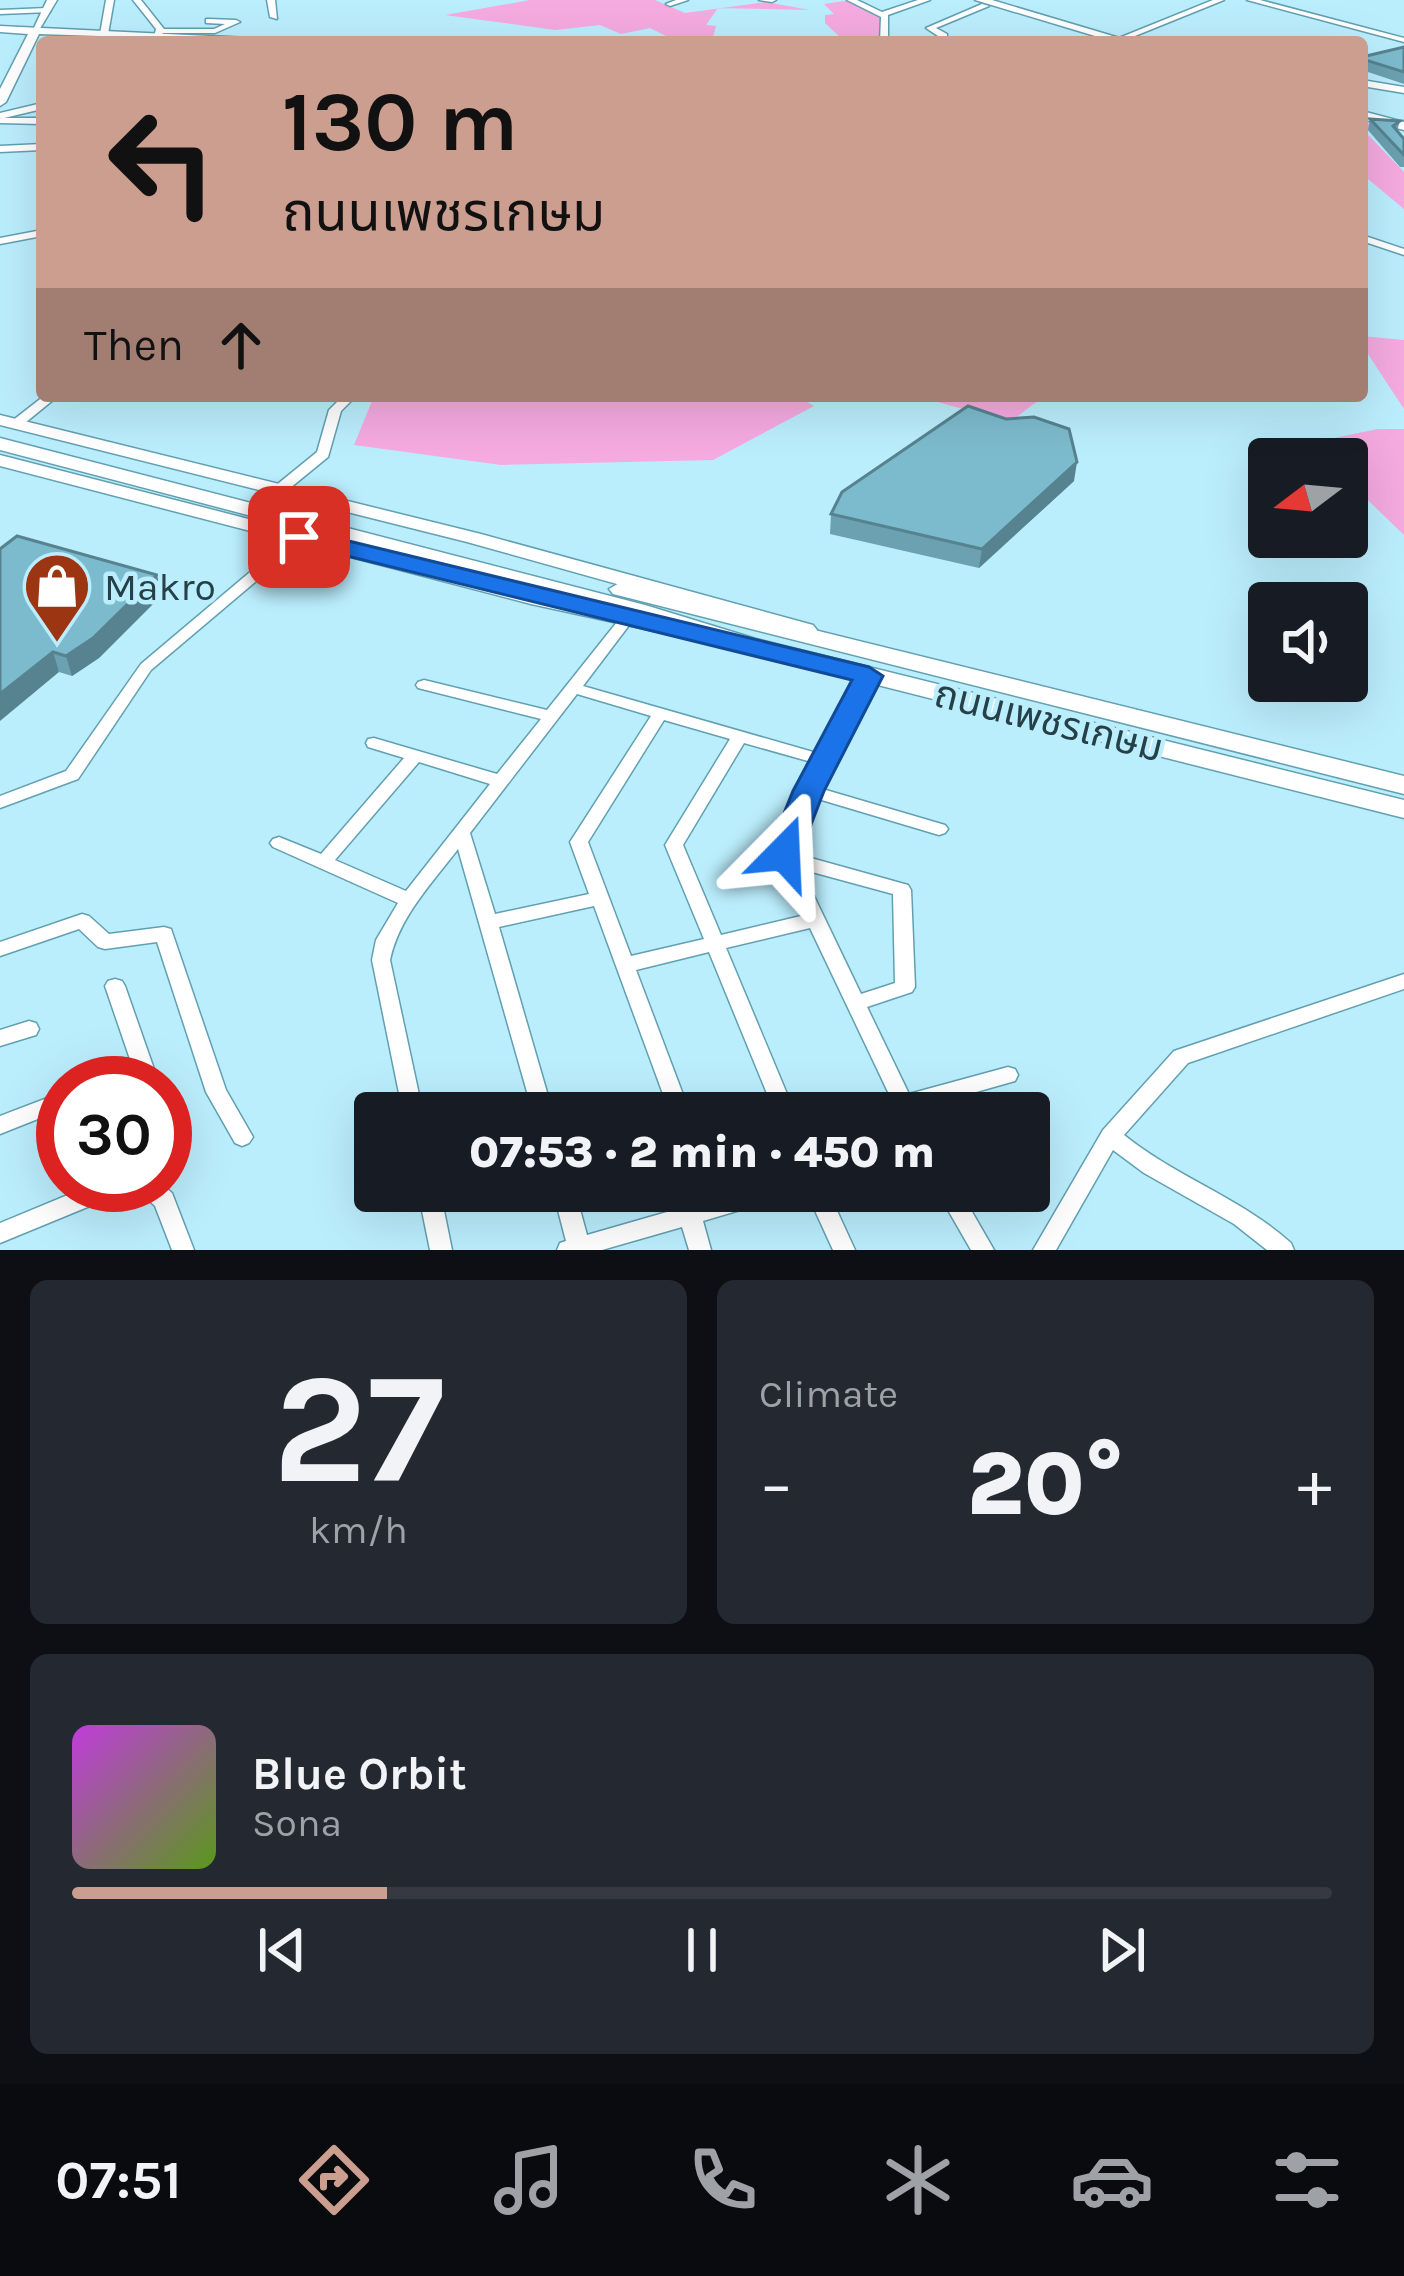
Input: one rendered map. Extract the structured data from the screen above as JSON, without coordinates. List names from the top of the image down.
{
  "streets": {
    "highway": ["ถนนเพชรเกษม"]
  },
  "places": {
    "shop": ["Makro"]
  },
  "north": "left",
  "page": {
    "turn": ["130 m", "ถนนเพชรเกษม"],
    "then": "Then",
    "limit": "30",
    "trip": "07:53 · 2 min · 450 m",
    "tile": [
      ["27", "km/h"],
      "Climate"
    ],
    "heat": ["−", "20°", "+"],
    "song": ["Blue Orbit", "Sona"],
    "tabs": "07:51"
  }
}
